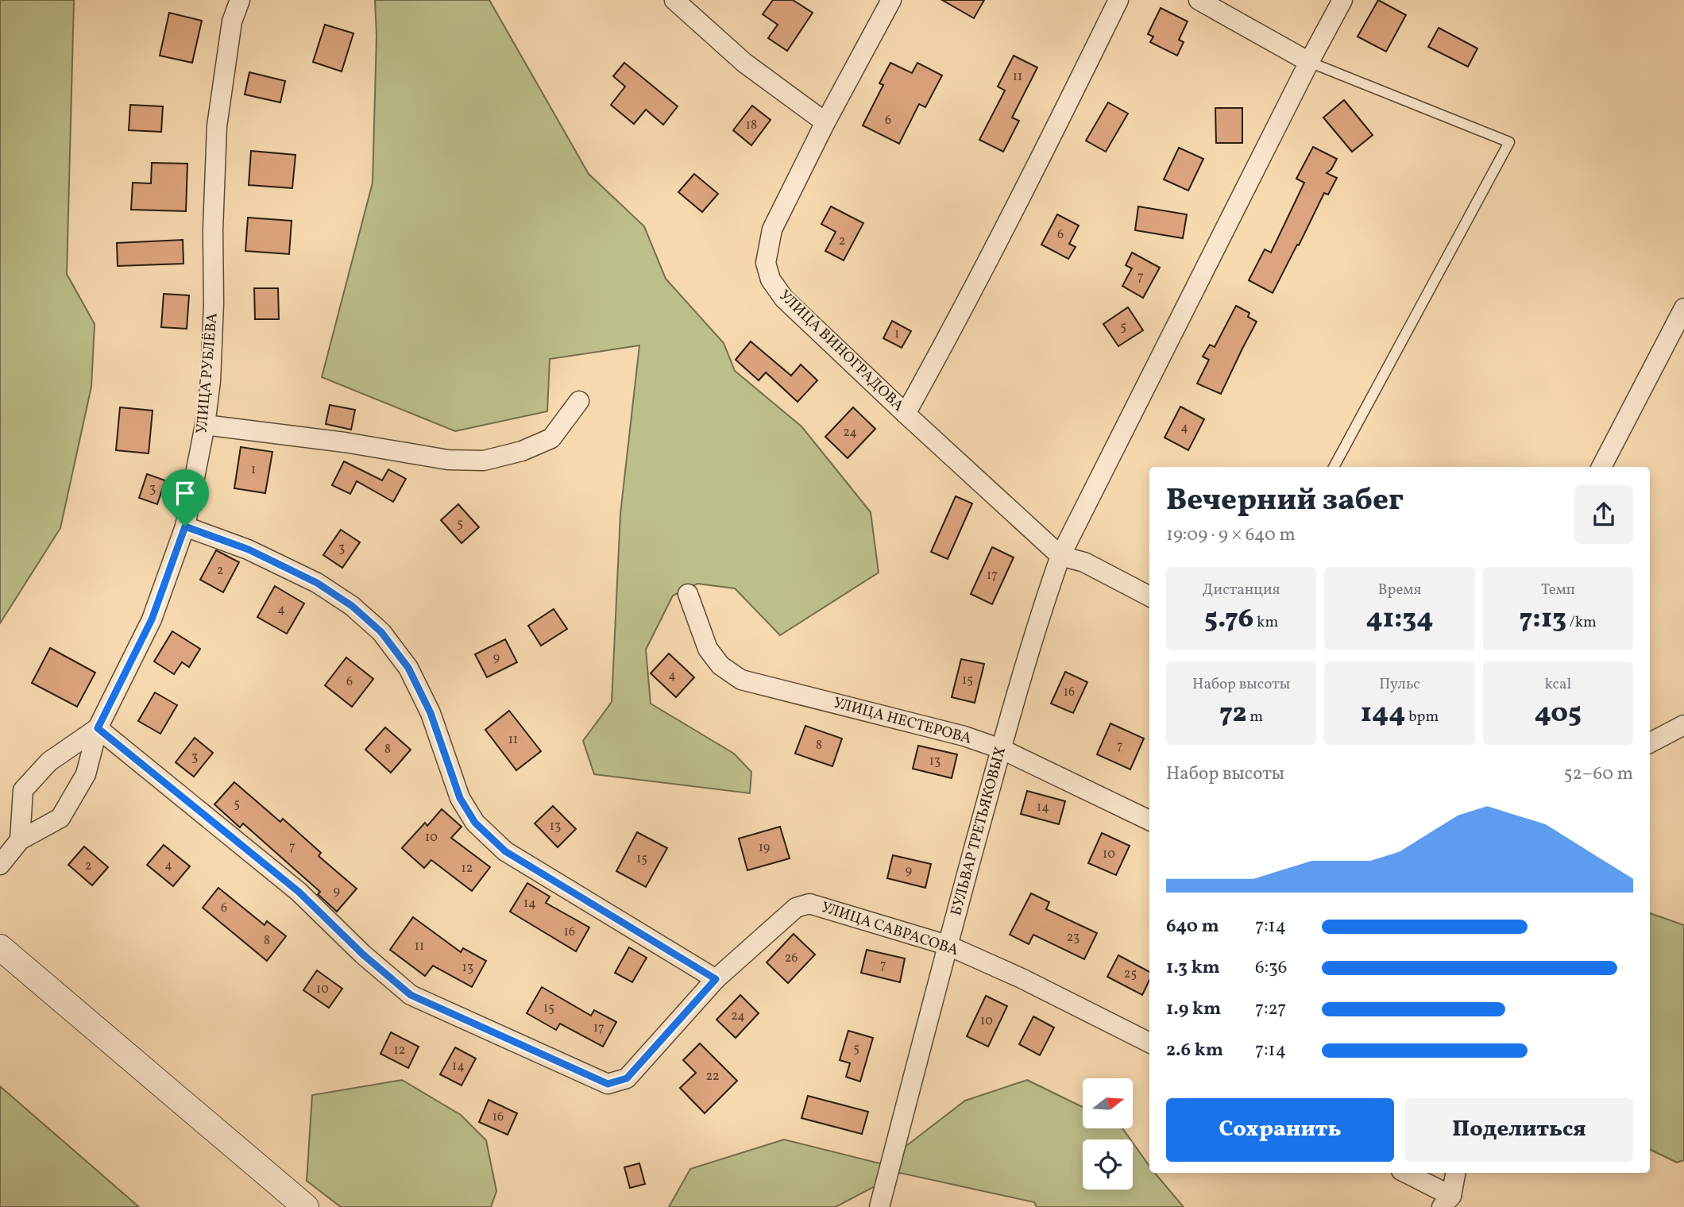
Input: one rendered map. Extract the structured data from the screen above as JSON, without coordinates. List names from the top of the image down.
{
  "streets": {
    "street": [
      "УЛИЦА ВИНОГРАДОВА",
      "УЛИЦА РУБЛЁВА",
      "УЛИЦА НЕСТЕРОВА",
      "БУЛЬВАР ТРЕТЬЯКОВЫХ",
      "УЛИЦА САВРАСОВА"
    ]
  },
  "crossings": [
    ["УЛИЦА ВИНОГРАДОВА", "БУЛЬВАР ТРЕТЬЯКОВЫХ"],
    ["УЛИЦА РУБЛЁВА", "УЛИЦА САВРАСОВА"],
    ["УЛИЦА НЕСТЕРОВА", "БУЛЬВАР ТРЕТЬЯКОВЫХ"],
    ["БУЛЬВАР ТРЕТЬЯКОВЫХ", "УЛИЦА САВРАСОВА"]
  ],
  "house_numbers": [
    "11",
    "6",
    "18",
    "6",
    "2",
    "7",
    "5",
    "1",
    "4",
    "24",
    "1",
    "3",
    "5",
    "3",
    "2",
    "17",
    "4",
    "9",
    "4",
    "15",
    "6",
    "16",
    "11",
    "8",
    "7",
    "8",
    "3",
    "13",
    "5",
    "14",
    "13",
    "10",
    "7",
    "19",
    "10",
    "15",
    "4",
    "2",
    "12",
    "9",
    "9",
    "14",
    "6",
    "16",
    "23",
    "8",
    "11",
    "26",
    "7",
    "13",
    "25",
    "10",
    "15",
    "24",
    "10",
    "17",
    "5",
    "12",
    "14",
    "22",
    "16"
  ],
  "north": "right",
  "page": {
    "heading": ["Вечерний забег", "19:09 · 9 × 640 m"],
    "stats": [
      ["Дистанция", "5.76 km"],
      ["Время", "41:34"],
      ["Темп", "7:13 /km"],
      ["Набор высоты", "72 m"],
      ["Пульс", "144 bpm"],
      ["kcal", "405"]
    ],
    "chart": ["Набор высоты", "52–60 m"],
    "list": [
      {
        "name": "640 m",
        "note": "7:14"
      },
      {
        "name": "1.3 km",
        "note": "6:36"
      },
      {
        "name": "1.9 km",
        "note": "7:27"
      },
      {
        "name": "2.6 km",
        "note": "7:14"
      }
    ],
    "buttons": ["Сохранить", "Поделиться"]
  }
}
